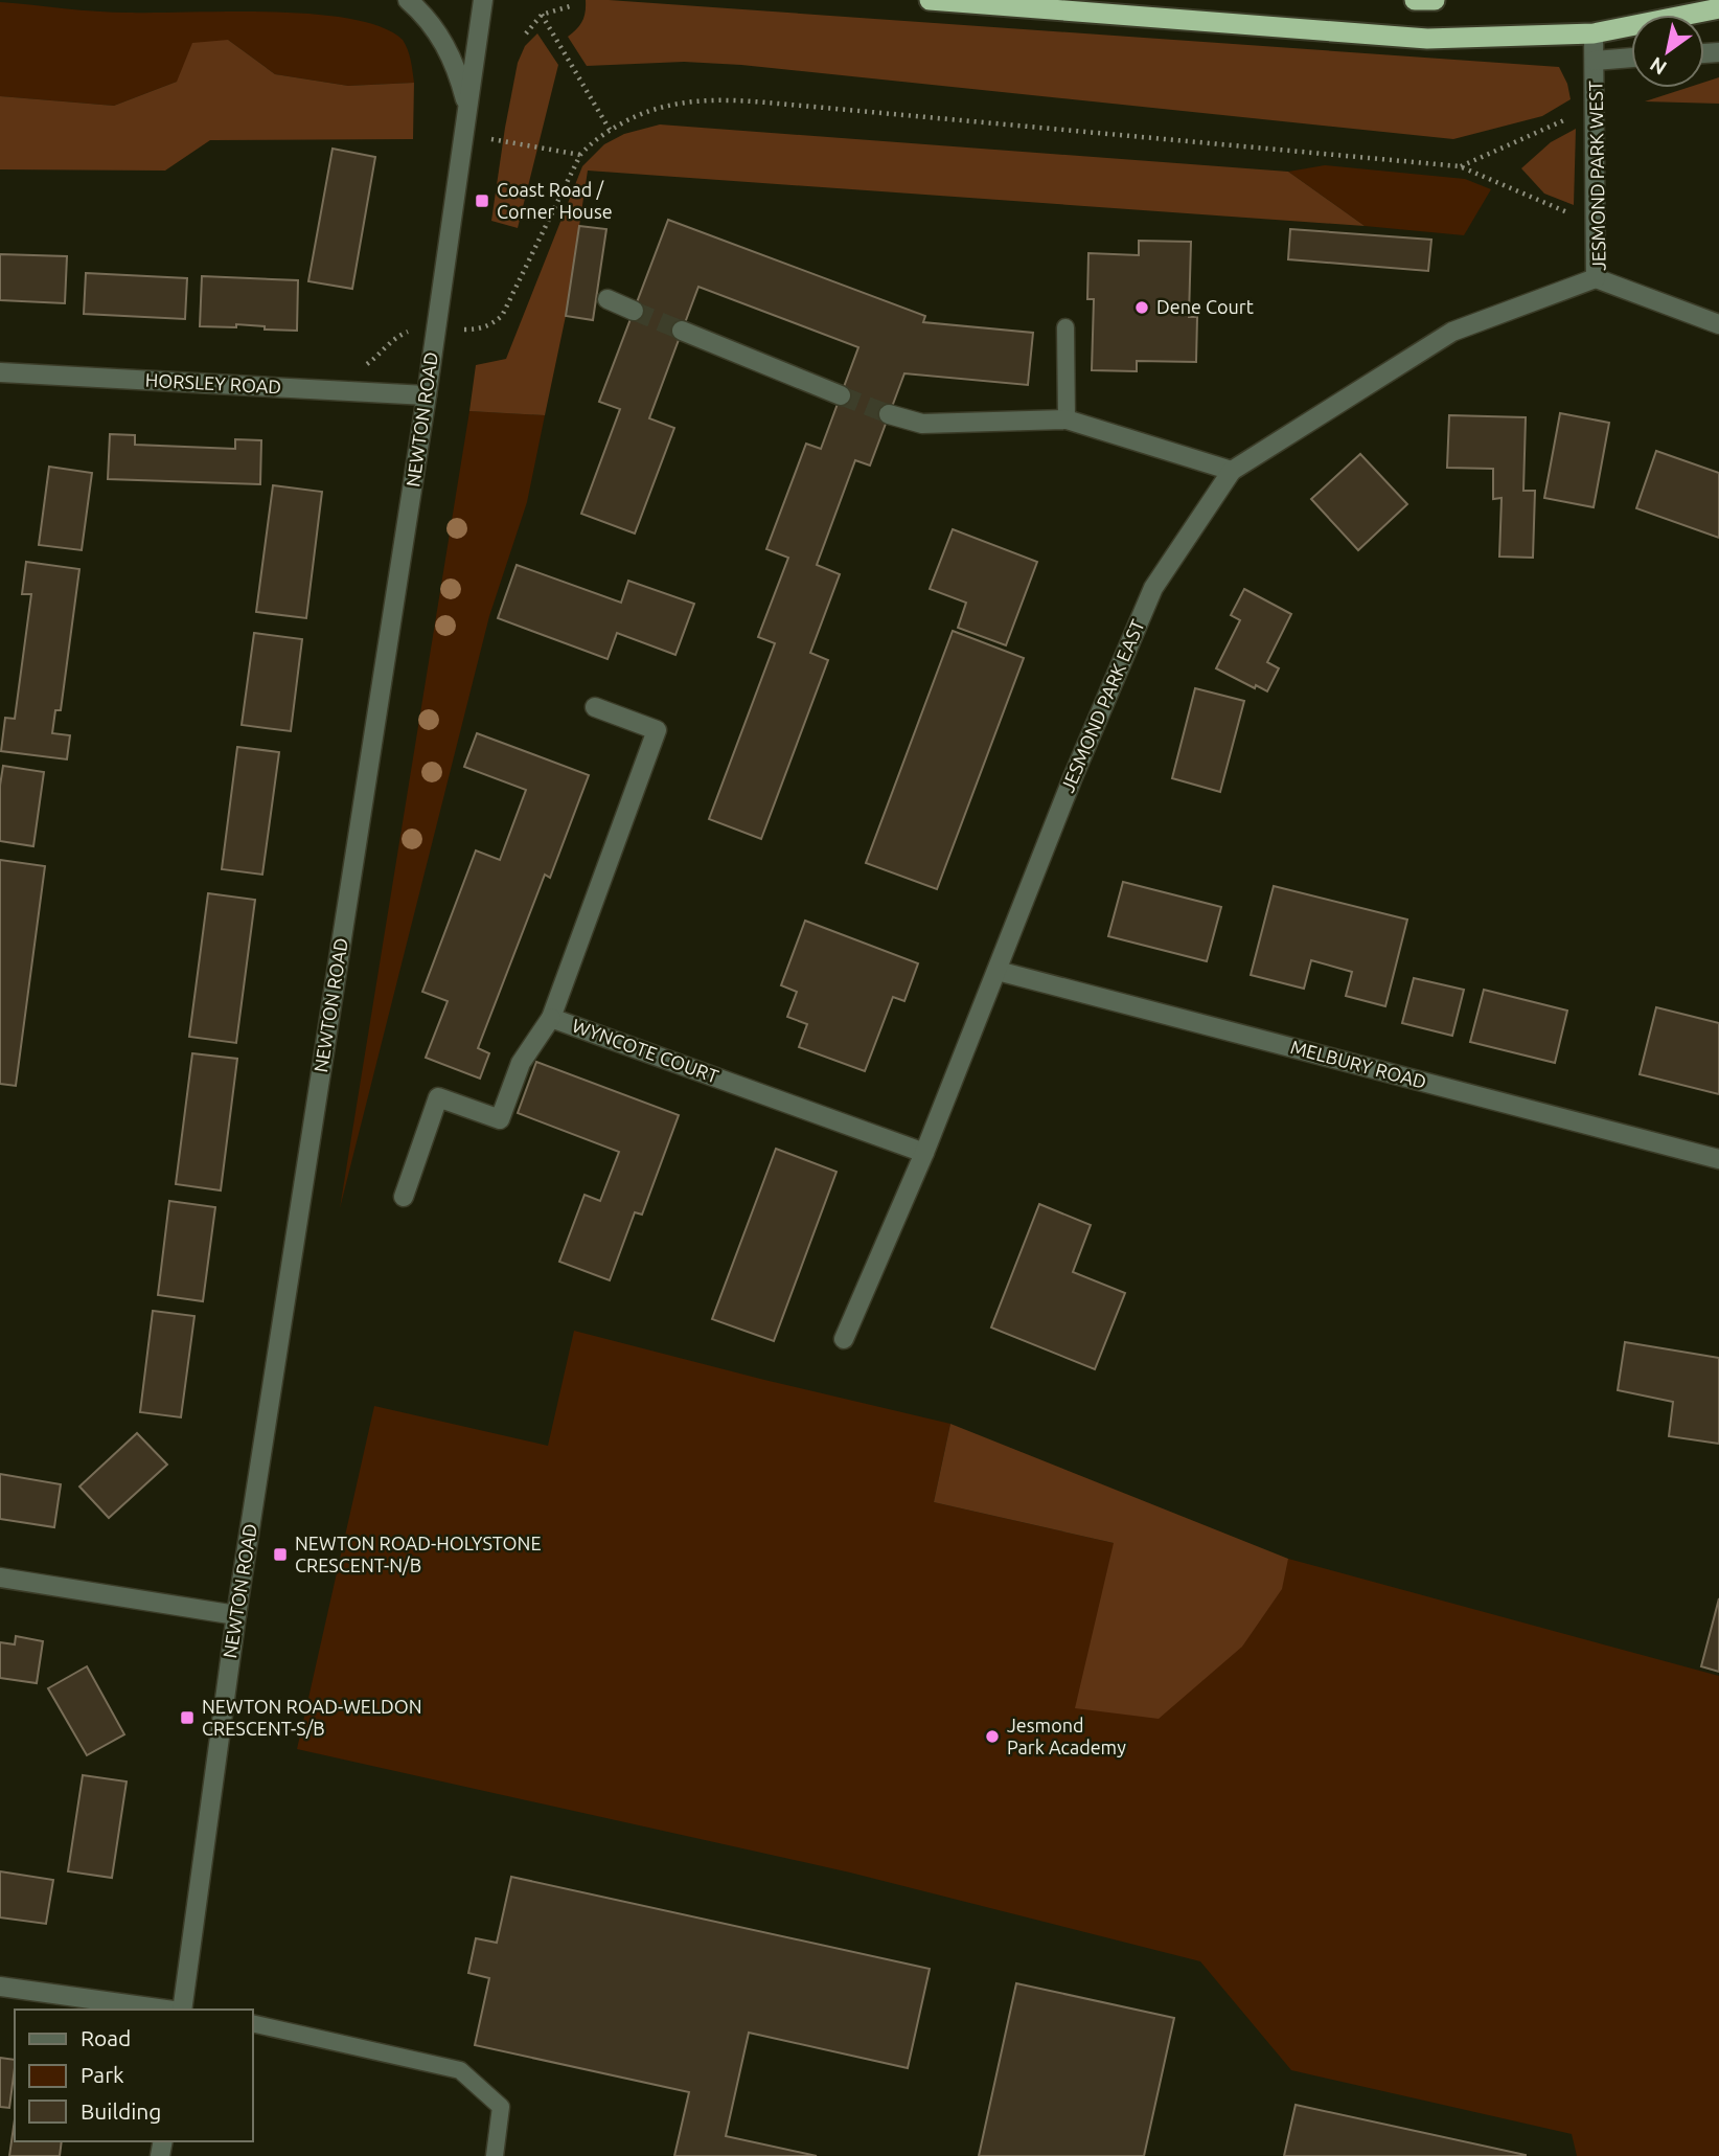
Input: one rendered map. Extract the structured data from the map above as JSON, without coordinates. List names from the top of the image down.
{
  "streets": {
    "street": [
      "JESMOND PARK WEST",
      "HORSLEY ROAD",
      "NEWTON ROAD",
      "JESMOND PARK EAST",
      "WYNCOTE COURT",
      "MELBURY ROAD"
    ]
  },
  "crossings": [
    ["JESMOND PARK WEST", "JESMOND PARK EAST"],
    ["HORSLEY ROAD", "NEWTON ROAD"],
    ["JESMOND PARK EAST", "WYNCOTE COURT"],
    ["JESMOND PARK EAST", "MELBURY ROAD"]
  ],
  "places": {
    "transit": ["Coast Road / Corner House", "NEWTON ROAD-HOLYSTONE CRESCENT-N/B", "NEWTON ROAD-WELDON CRESCENT-S/B"],
    "other": ["Dene Court", "Jesmond Park Academy"]
  },
  "legend": ["Road", "Park", "Building"],
  "north": "bottom left"
}
